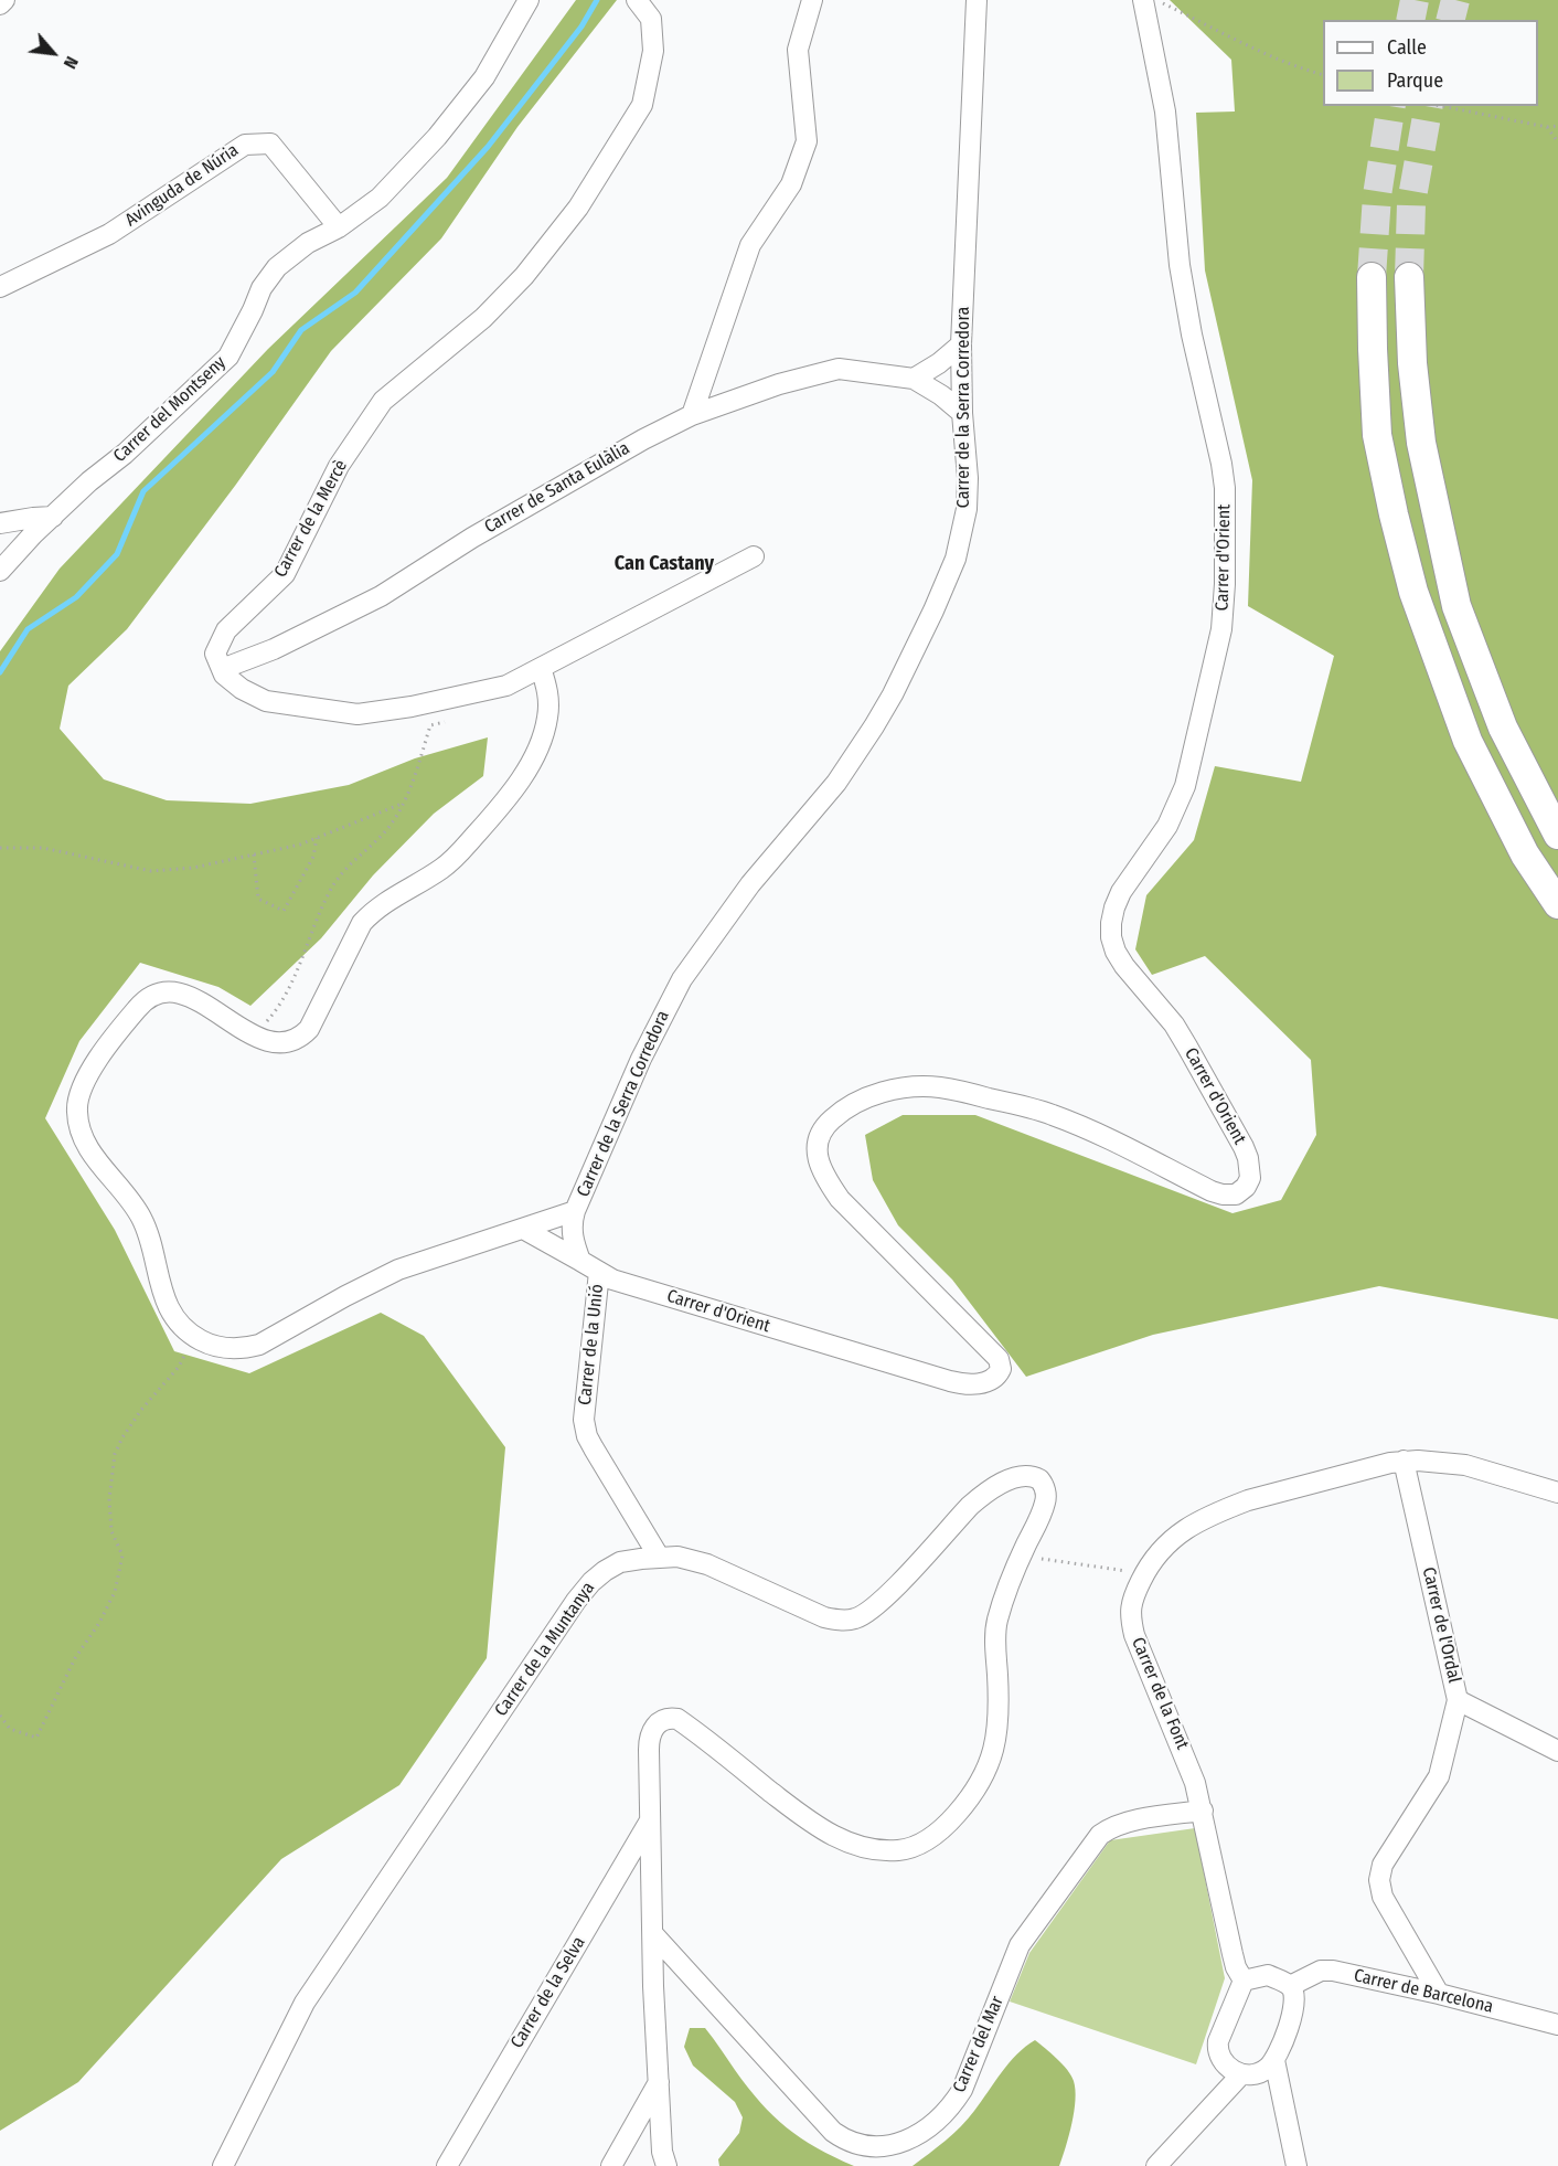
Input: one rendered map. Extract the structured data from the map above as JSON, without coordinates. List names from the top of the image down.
{
  "streets": {
    "street": [
      "Avinguda de Núria",
      "Carrer de la Serra Corredora",
      "Carrer del Montseny",
      "Carrer de Santa Eulàlia",
      "Carrer de la Mercè",
      "Carrer d'Orient",
      "Carrer de la Unió",
      "Carrer de l'Ordal",
      "Carrer de la Muntanya",
      "Carrer de la Font",
      "Carrer de Barcelona",
      "Carrer de la Selva",
      "Carrer del Mar"
    ]
  },
  "crossings": [
    ["Avinguda de Núria", "Carrer del Montseny"],
    ["Carrer de la Serra Corredora", "Carrer de Santa Eulàlia"],
    ["Carrer de la Serra Corredora", "Carrer d'Orient"],
    ["Carrer de Santa Eulàlia", "Carrer de la Mercè"],
    ["Carrer d'Orient", "Carrer de la Unió"],
    ["Carrer de la Unió", "Carrer de la Muntanya"],
    ["Carrer de l'Ordal", "Carrer de la Font"],
    ["Carrer de l'Ordal", "Carrer de Barcelona"],
    ["Carrer de la Muntanya", "Carrer de la Selva"],
    ["Carrer de la Muntanya", "Carrer del Mar"],
    ["Carrer de la Font", "Carrer de Barcelona"],
    ["Carrer de la Font", "Carrer del Mar"]
  ],
  "districts": ["Can Castany"],
  "legend": ["Calle", "Parque"],
  "north": "bottom right"
}
